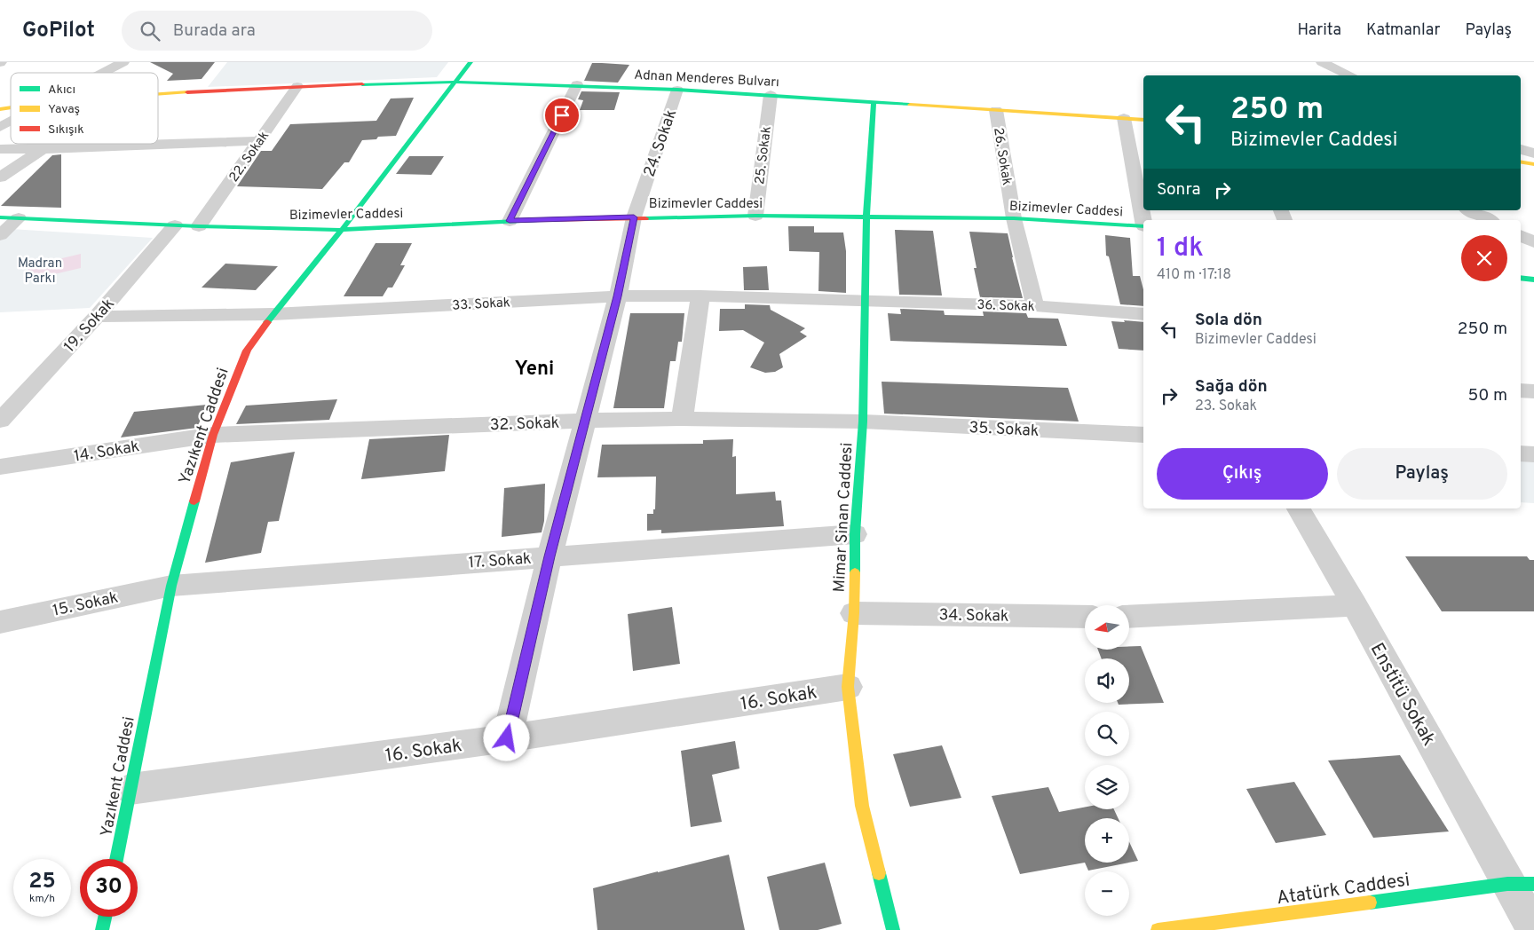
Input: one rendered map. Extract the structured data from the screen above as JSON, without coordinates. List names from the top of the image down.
{
  "streets": {
    "street": [
      "Adnan Menderes Bulvarı",
      "24. Sokak",
      "25. Sokak",
      "22. Sokak",
      "26. Sokak",
      "Bizimevler Caddesi",
      "33. Sokak",
      "36. Sokak",
      "19. Sokak",
      "32. Sokak",
      "Yazıkent Caddesi",
      "35. Sokak",
      "14. Sokak",
      "Mimar Sinan Caddesi",
      "17. Sokak",
      "15. Sokak",
      "34. Sokak",
      "Enstitü Sokak",
      "16. Sokak",
      "Atatürk Caddesi"
    ]
  },
  "crossings": [
    ["Adnan Menderes Bulvarı", "24. Sokak"],
    ["Adnan Menderes Bulvarı", "25. Sokak"],
    ["Adnan Menderes Bulvarı", "22. Sokak"],
    ["Adnan Menderes Bulvarı", "26. Sokak"],
    ["Adnan Menderes Bulvarı", "Yazıkent Caddesi"],
    ["Adnan Menderes Bulvarı", "Mimar Sinan Caddesi"],
    ["24. Sokak", "Bizimevler Caddesi"],
    ["24. Sokak", "33. Sokak"],
    ["24. Sokak", "32. Sokak"],
    ["24. Sokak", "17. Sokak"],
    ["24. Sokak", "16. Sokak"],
    ["25. Sokak", "Bizimevler Caddesi"],
    ["22. Sokak", "Bizimevler Caddesi"],
    ["26. Sokak", "Bizimevler Caddesi"],
    ["26. Sokak", "36. Sokak"],
    ["Bizimevler Caddesi", "19. Sokak"],
    ["Bizimevler Caddesi", "Yazıkent Caddesi"],
    ["Bizimevler Caddesi", "Mimar Sinan Caddesi"],
    ["33. Sokak", "36. Sokak"],
    ["33. Sokak", "19. Sokak"],
    ["33. Sokak", "Yazıkent Caddesi"],
    ["33. Sokak", "Mimar Sinan Caddesi"],
    ["36. Sokak", "Mimar Sinan Caddesi"],
    ["32. Sokak", "Yazıkent Caddesi"],
    ["32. Sokak", "35. Sokak"],
    ["32. Sokak", "14. Sokak"],
    ["32. Sokak", "Mimar Sinan Caddesi"],
    ["Yazıkent Caddesi", "14. Sokak"],
    ["Yazıkent Caddesi", "17. Sokak"],
    ["Yazıkent Caddesi", "15. Sokak"],
    ["Yazıkent Caddesi", "16. Sokak"],
    ["35. Sokak", "Mimar Sinan Caddesi"],
    ["Mimar Sinan Caddesi", "17. Sokak"],
    ["Mimar Sinan Caddesi", "34. Sokak"],
    ["Mimar Sinan Caddesi", "16. Sokak"],
    ["17. Sokak", "15. Sokak"],
    ["Enstitü Sokak", "Atatürk Caddesi"]
  ],
  "districts": ["Yeni"],
  "parks": ["Madran Parkı"],
  "legend": ["Akıcı", "Yavaş", "Sıkışık"],
  "north": "left",
  "page": {
    "header": "GoPilot",
    "search": "Burada ara",
    "nav": ["Harita", "Katmanlar", "Paylaş"],
    "turn": ["250 m", "Bizimevler Caddesi"],
    "then": "Sonra",
    "heading": ["1 dk", "410 m · 17:18"],
    "list": [
      {
        "name": "Sola dön",
        "note": "Bizimevler Caddesi",
        "value": "250 m"
      },
      {
        "name": "Sağa dön",
        "note": "23. Sokak",
        "value": "50 m"
      }
    ],
    "buttons": ["Çıkış", "Paylaş"],
    "map_buttons": ["+", "−"],
    "speed": "25 km/h",
    "limit": "30"
  }
}
